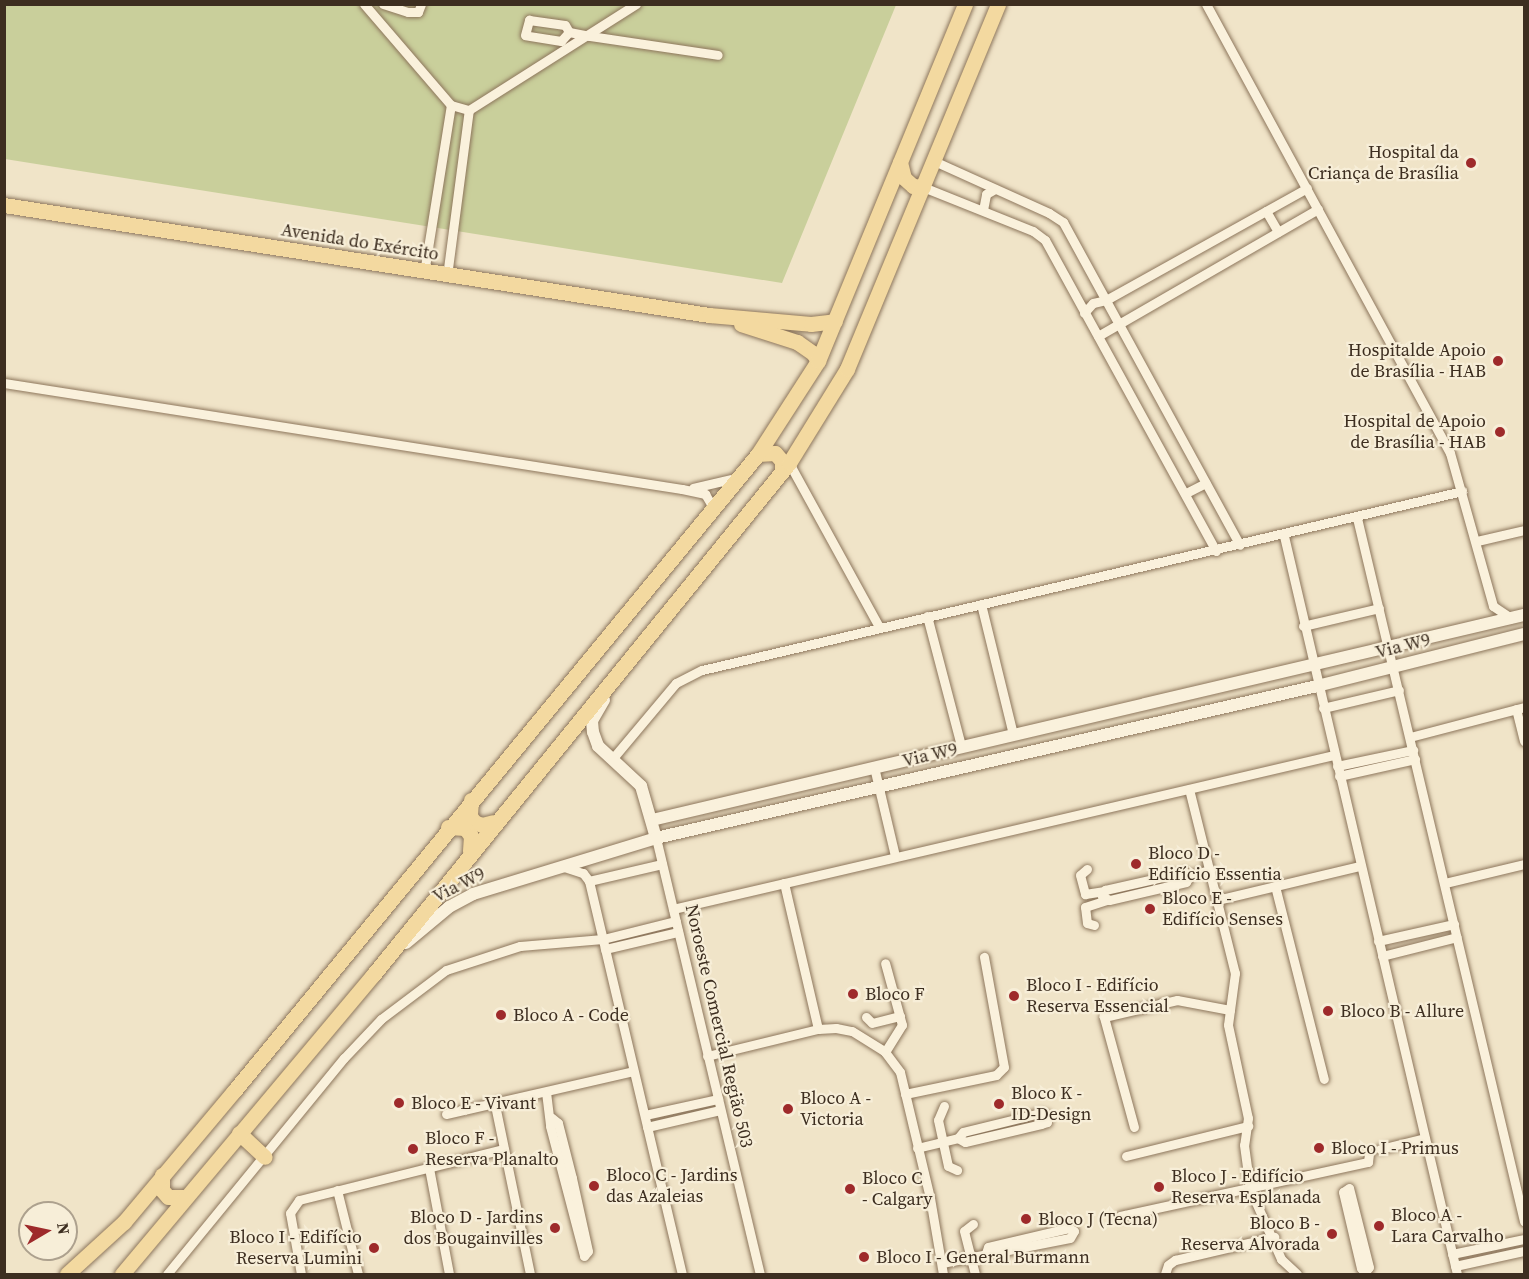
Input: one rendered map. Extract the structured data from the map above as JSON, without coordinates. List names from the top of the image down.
{
  "streets": {
    "main road": ["Avenida do Exército"],
    "street": ["Via W9", "Noroeste Comercial Região 503"]
  },
  "crossings": [
    ["Via W9", "Noroeste Comercial Região 503"]
  ],
  "places": [
    "Hospital da Criança de Brasília",
    "Hospitalde Apoio de Brasília - HAB",
    "Hospital de Apoio de Brasília - HAB",
    "Bloco D - Edifício Essentia",
    "Bloco E - Edifício Senses",
    "Bloco F",
    "Bloco I - Edifício Reserva Essencial",
    "Bloco B - Allure",
    "Bloco A - Code",
    "Bloco E - Vivant",
    "Bloco K - ID-Design",
    "Bloco A - Victoria",
    "Bloco I - Primus",
    "Bloco F - Reserva Planalto",
    "Bloco C - Jardins das Azaleias",
    "Bloco J - Edifício Reserva Esplanada",
    "Bloco C - Calgary",
    "Bloco J (Tecna)",
    "Bloco A - Lara Carvalho",
    "Bloco D - Jardins dos Bougainvilles",
    "Bloco B - Reserva Alvorada",
    "Bloco I - Edifício Reserva Lumini",
    "Bloco I - General Burmann"
  ],
  "north": "right"
}
